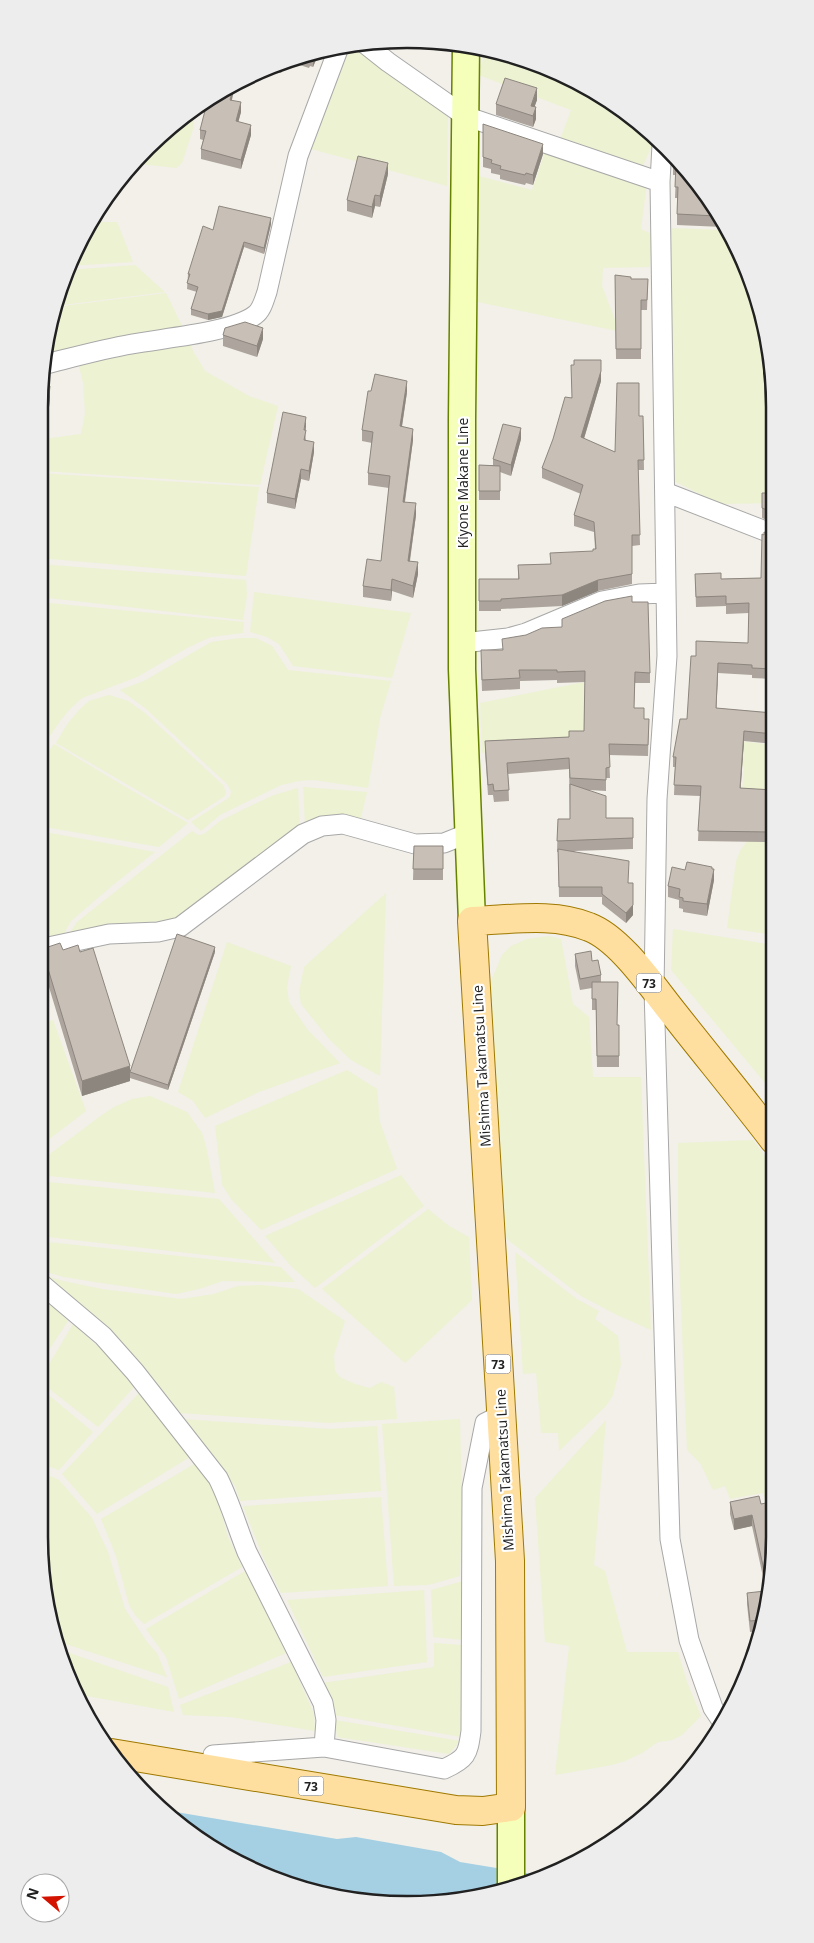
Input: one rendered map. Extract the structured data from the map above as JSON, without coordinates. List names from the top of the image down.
{
  "streets": {
    "main road": ["Kiyone Makane Line", "73", "Mishima Takamatsu Line"]
  },
  "crossings": [
    ["Kiyone Makane Line", "73"],
    ["Kiyone Makane Line", "Mishima Takamatsu Line"],
    ["73", "Mishima Takamatsu Line"]
  ],
  "north": "left"
}
